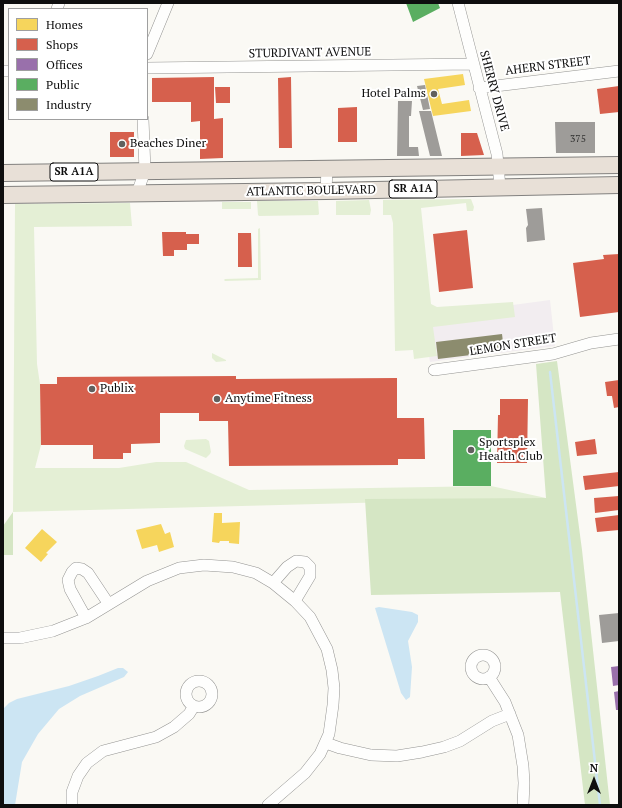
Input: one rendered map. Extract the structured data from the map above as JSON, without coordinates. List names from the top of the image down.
{
  "streets": {
    "highway": ["SR A1A", "ATLANTIC BOULEVARD"],
    "street": [
      "STURDIVANT AVENUE",
      "AHERN STREET",
      "SHERRY DRIVE",
      "LEMON STREET"
    ]
  },
  "crossings": [
    ["STURDIVANT AVENUE", "SHERRY DRIVE"],
    ["AHERN STREET", "SHERRY DRIVE"],
    ["SHERRY DRIVE", "ATLANTIC BOULEVARD"]
  ],
  "places": [
    "Hotel Palms",
    "Beaches Diner",
    "Publix",
    "Anytime Fitness",
    "Sportsplex Health Club"
  ],
  "house_numbers": ["375"],
  "legend": [
    "Homes",
    "Shops",
    "Offices",
    "Public",
    "Industry"
  ],
  "north": "top"
}
